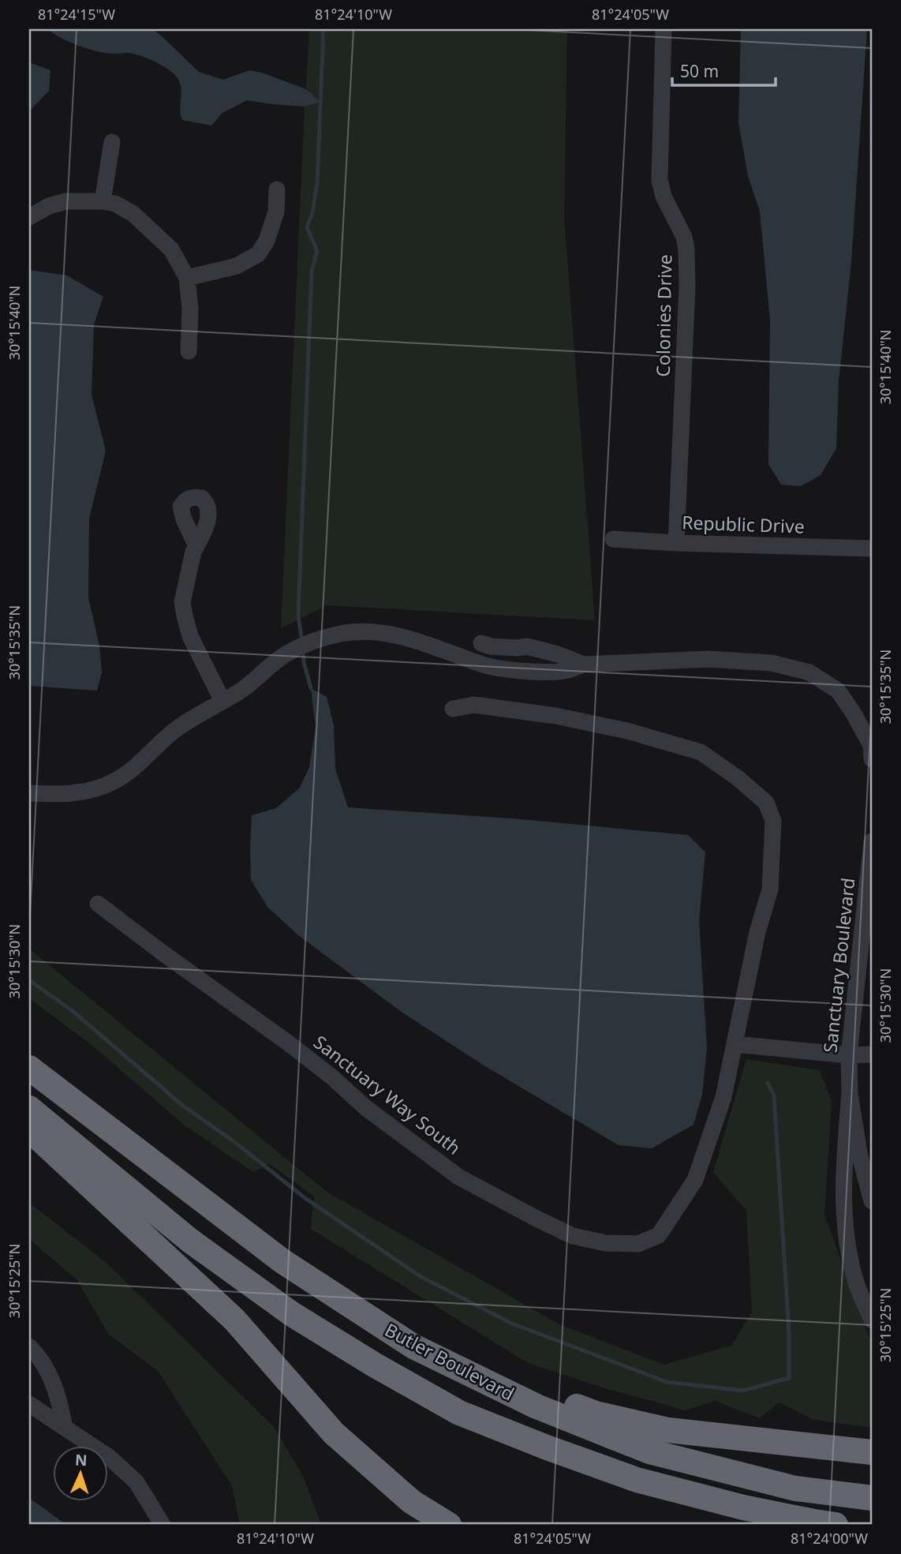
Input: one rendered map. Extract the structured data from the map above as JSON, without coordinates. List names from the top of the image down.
{
  "streets": {
    "highway": ["Butler Boulevard"],
    "street": [
      "Colonies Drive",
      "Republic Drive",
      "Sanctuary Boulevard",
      "Sanctuary Way South"
    ]
  },
  "crossings": [
    ["Colonies Drive", "Republic Drive"]
  ],
  "scale_bar": "50 m",
  "north": "top",
  "coordinates": [
    "81°24'15\"W",
    "81°24'10\"W",
    "81°24'05\"W",
    "30°15'40\"N",
    "30°15'35\"N",
    "30°15'30\"N",
    "30°15'25\"N",
    "81°24'00\"W"
  ]
}
